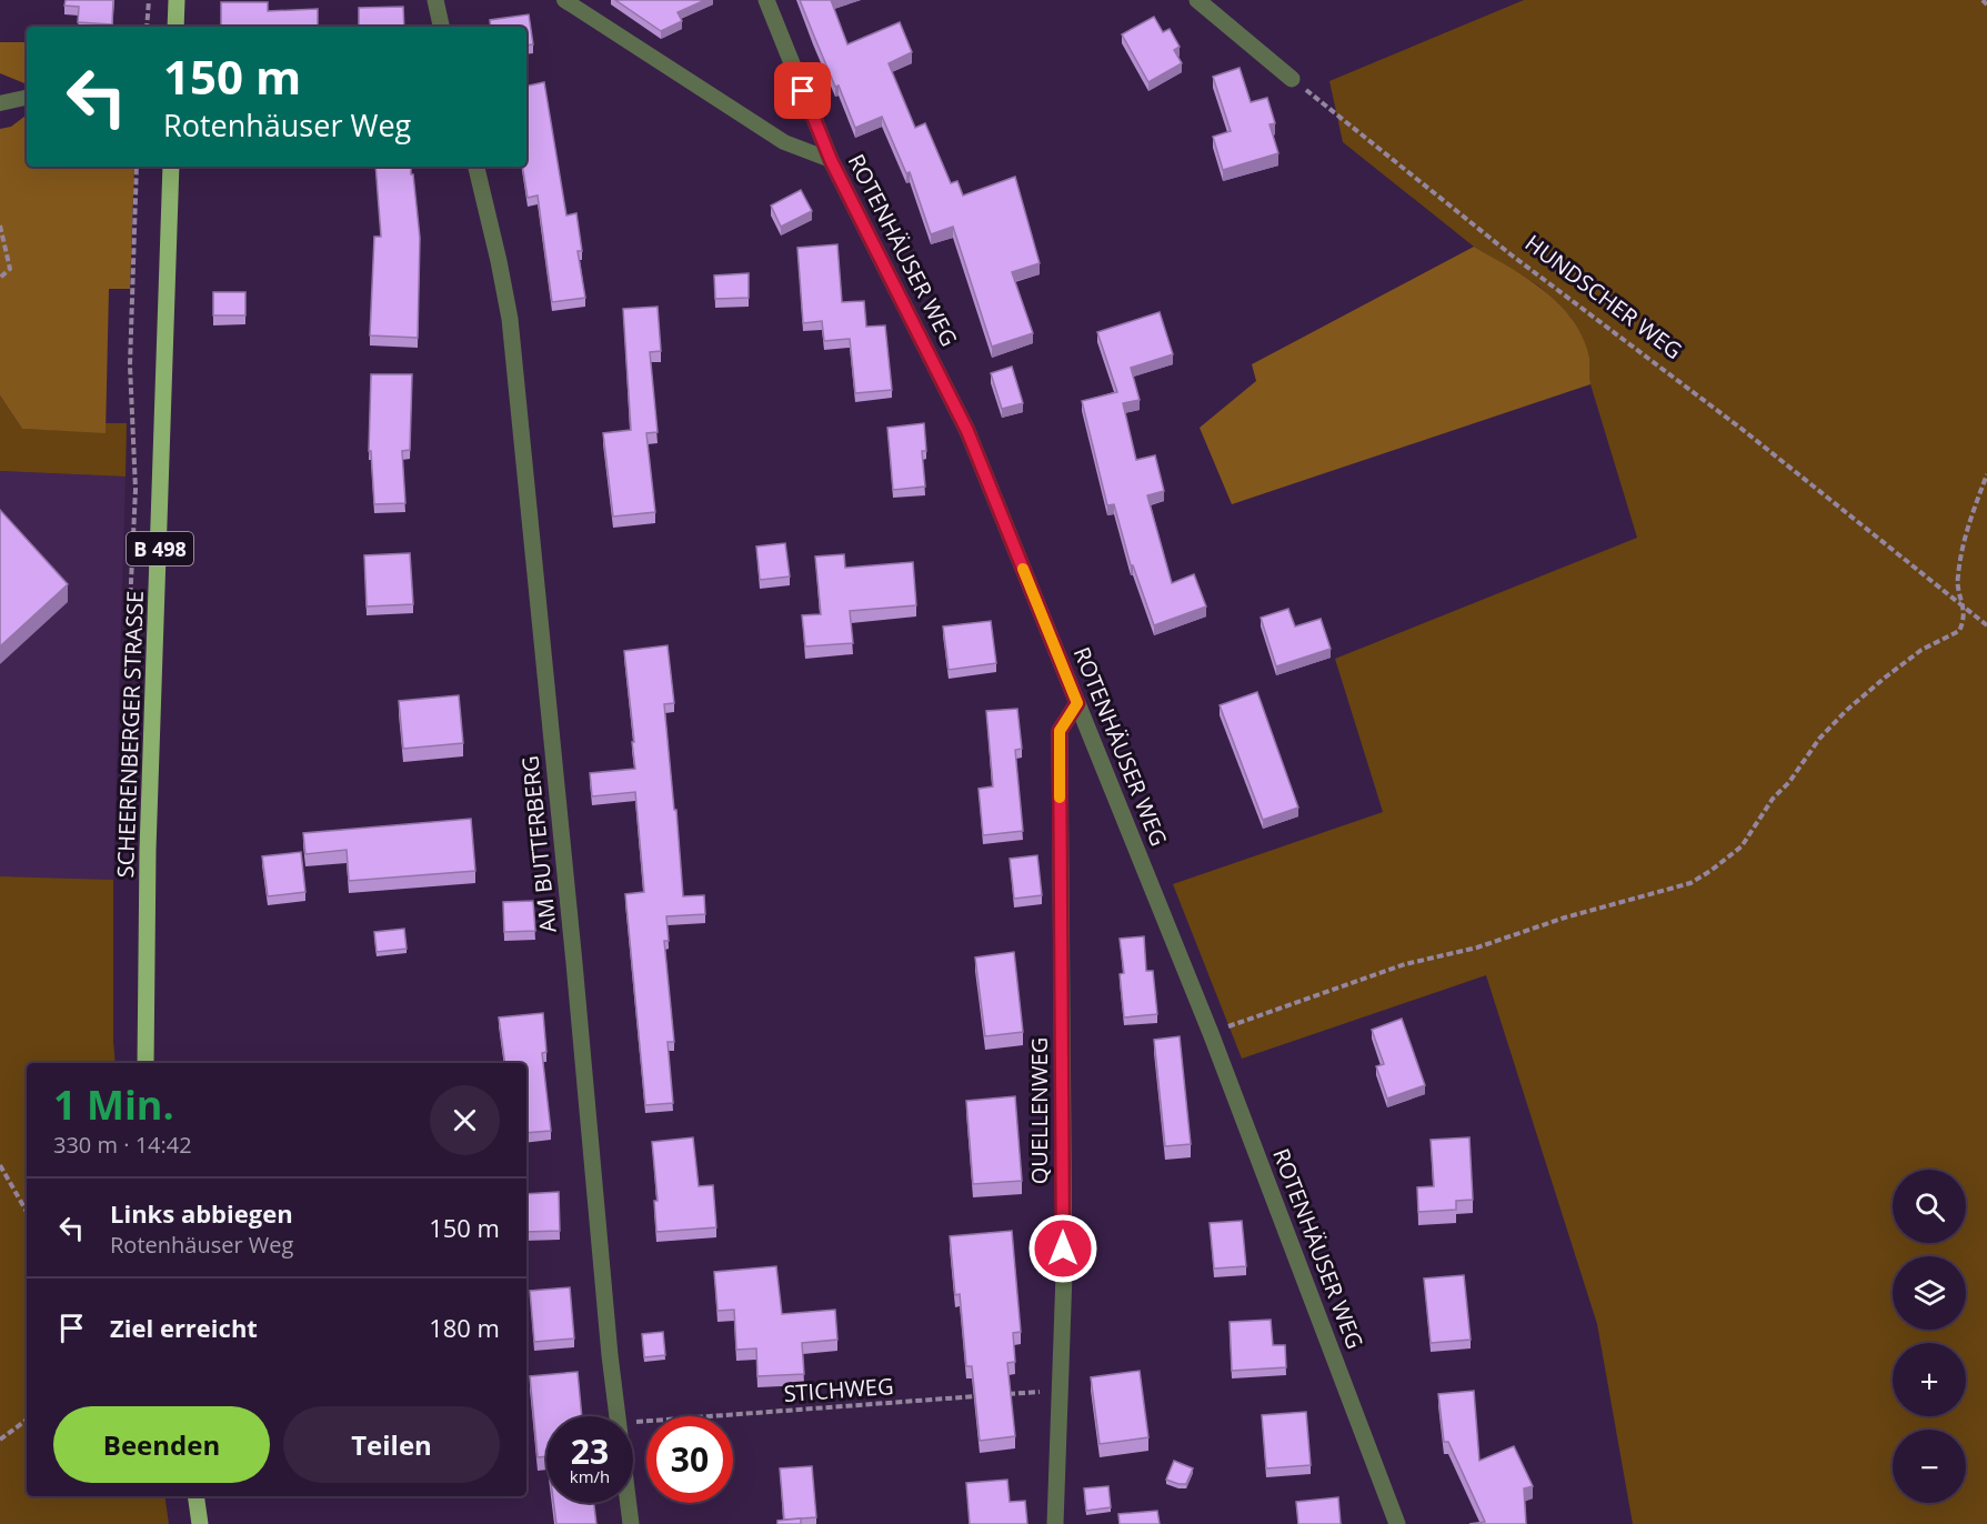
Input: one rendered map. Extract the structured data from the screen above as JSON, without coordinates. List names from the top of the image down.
{
  "streets": {
    "main road": ["B 498", "SCHEERENBERGER STRASSE"],
    "street": ["ROTENHÄUSER WEG", "AM BUTTERBERG", "QUELLENWEG"],
    "path": ["HUNDSCHER WEG", "STICHWEG"]
  },
  "crossings": [
    ["ROTENHÄUSER WEG", "QUELLENWEG"]
  ],
  "page": {
    "turn": ["150 m", "Rotenhäuser Weg"],
    "heading": ["1 Min.", "330 m · 14:42"],
    "map_buttons": ["+", "−"],
    "list": [
      {
        "name": "Links abbiegen",
        "note": "Rotenhäuser Weg",
        "value": "150 m"
      },
      {
        "name": "Ziel erreicht",
        "value": "180 m"
      }
    ],
    "buttons": ["Beenden", "Teilen"],
    "speed": "23 km/h",
    "limit": "30"
  }
}
